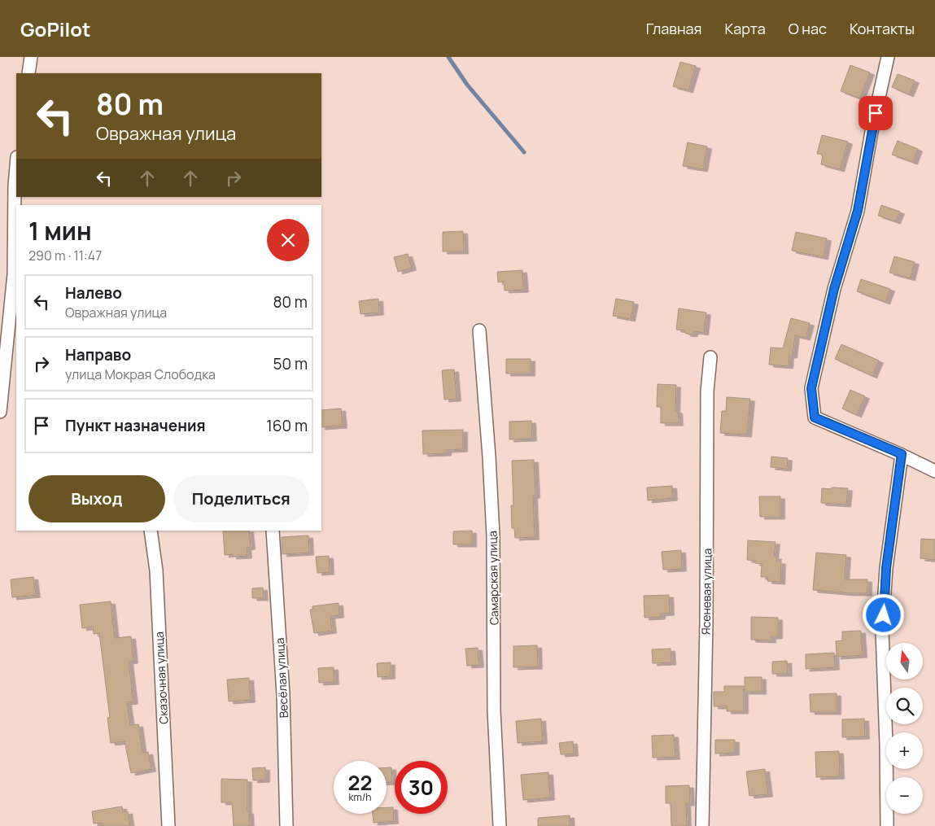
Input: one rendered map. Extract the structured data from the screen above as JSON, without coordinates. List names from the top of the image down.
{
  "streets": {
    "street": [
      "Самарская улица",
      "Ясеневая улица",
      "Сказочная улица",
      "Весёлая улица"
    ]
  },
  "north": "top",
  "page": {
    "header": "GoPilot",
    "nav": [
      "Главная",
      "Карта",
      "О нас",
      "Контакты"
    ],
    "turn": ["80 m", "Овражная улица"],
    "heading": ["1 мин", "290 m · 11:47"],
    "list": [
      {
        "name": "Налево",
        "note": "Овражная улица",
        "value": "80 m"
      },
      {
        "name": "Направо",
        "note": "улица Мокрая Слободка",
        "value": "50 m"
      },
      {
        "name": "Пункт назначения",
        "value": "160 m"
      }
    ],
    "buttons": ["Выход", "Поделиться"],
    "map_buttons": ["+", "−"],
    "speed": "22 km/h",
    "limit": "30"
  }
}
